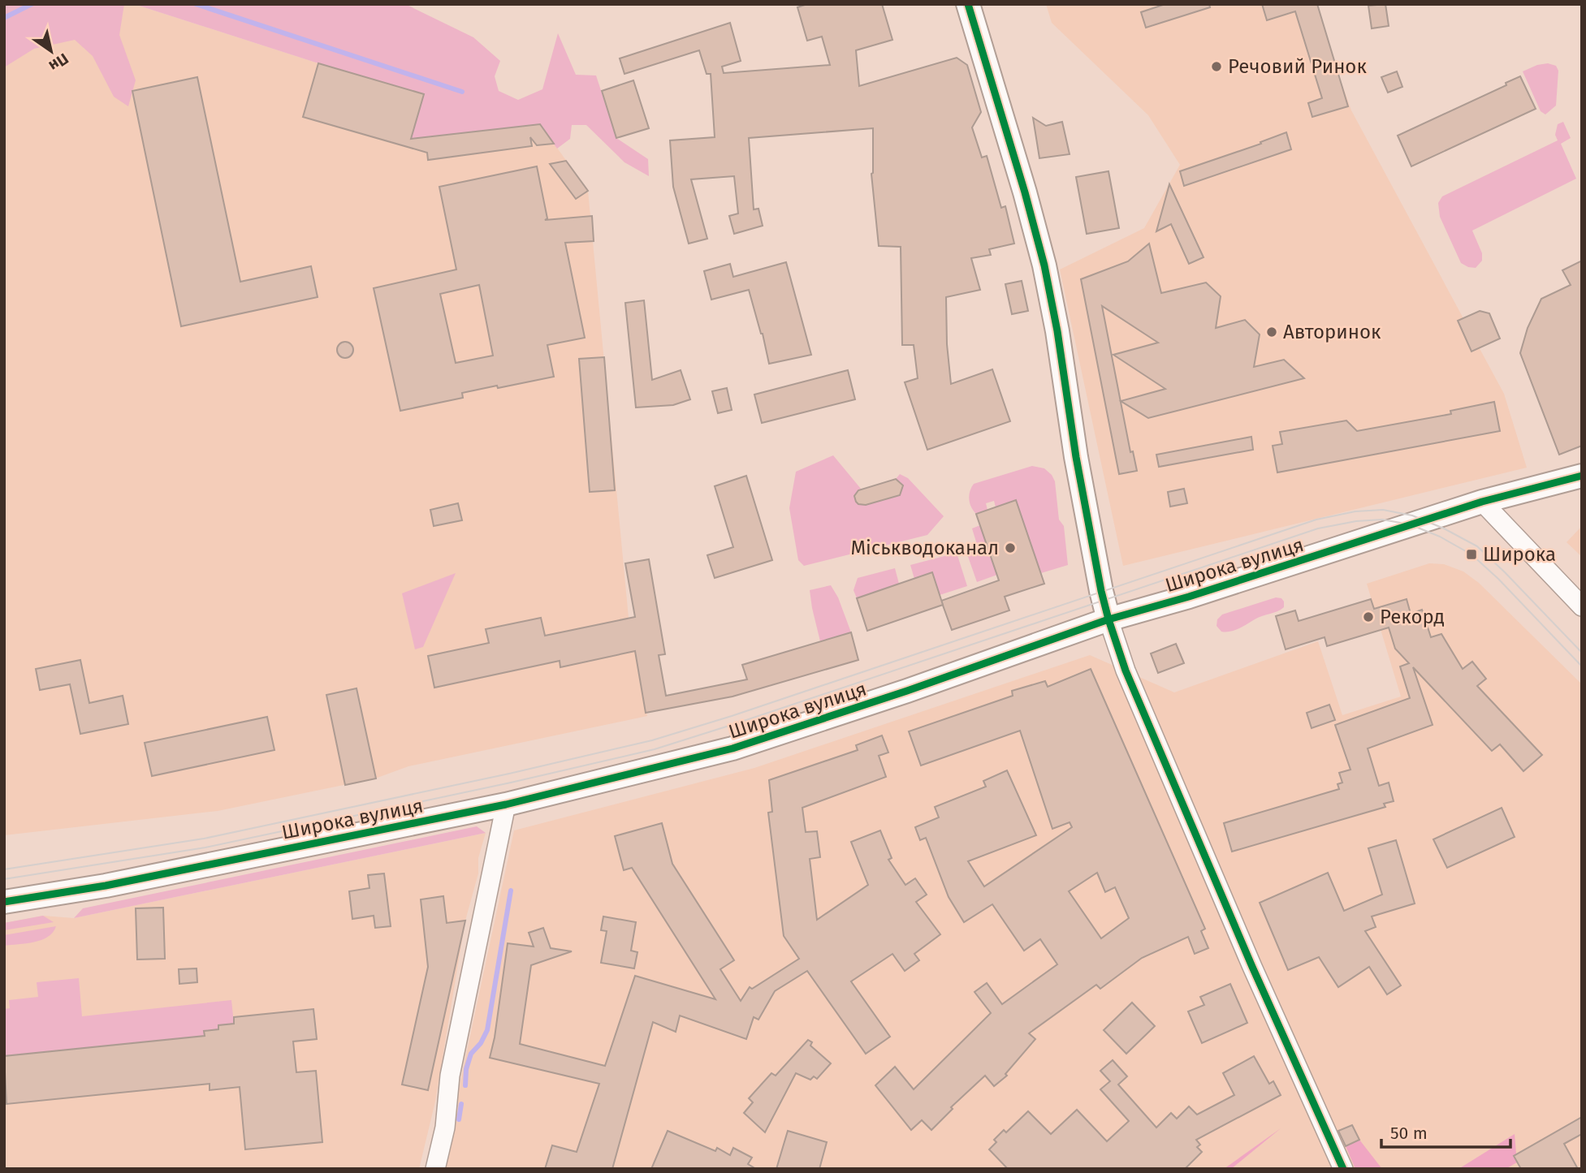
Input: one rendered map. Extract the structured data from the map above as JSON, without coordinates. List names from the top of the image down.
{
  "streets": {
    "street": ["Широка вулиця"]
  },
  "places": {
    "other": [
      "Речовий Ринок",
      "Авторинок",
      "Міськводоканал",
      "Рекорд"
    ],
    "transit": ["Широка"]
  },
  "scale_bar": "50 m",
  "north": "bottom right"
}
